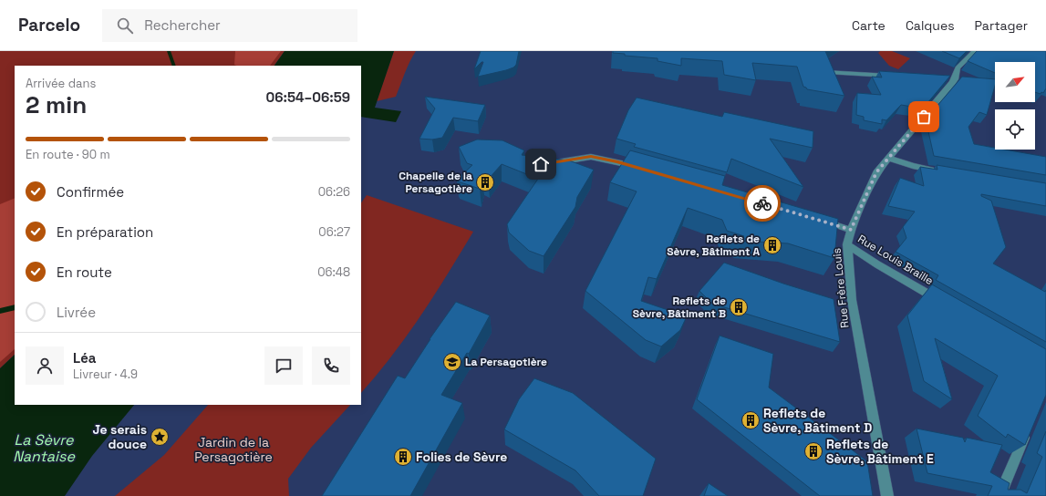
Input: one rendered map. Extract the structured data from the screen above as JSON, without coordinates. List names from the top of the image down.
{
  "streets": {
    "street": ["Rue Louis Braille", "Rue Frère Louis"]
  },
  "crossings": [
    ["Rue Louis Braille", "Rue Frère Louis"]
  ],
  "water": ["La Sèvre Nantaise"],
  "parks": ["Jardin de la Persagotière"],
  "places": {
    "building": [
      "Chapelle de la Persagotière",
      "Reflets de Sèvre, Bâtiment A",
      "Reflets de Sèvre, Bâtiment B",
      "Reflets de Sèvre, Bâtiment D",
      "Reflets de Sèvre, Bâtiment E",
      "Folies de Sèvre"
    ],
    "school or university": ["La Persagotière"],
    "place": ["Je serais douce"]
  },
  "north": "top right",
  "page": {
    "header": "Parcelo",
    "search": "Rechercher",
    "nav": ["Carte", "Calques", "Partager"],
    "heading": ["2 min", "Arrivée dans", "06:54–06:59"],
    "panel": ["Léa", "Livreur · 4.9"],
    "bar": "En route · 90 m",
    "list": [
      ["Confirmée", "06:26"],
      ["En préparation", "06:27"],
      ["En route", "06:48"],
      "Livrée"
    ]
  }
}
